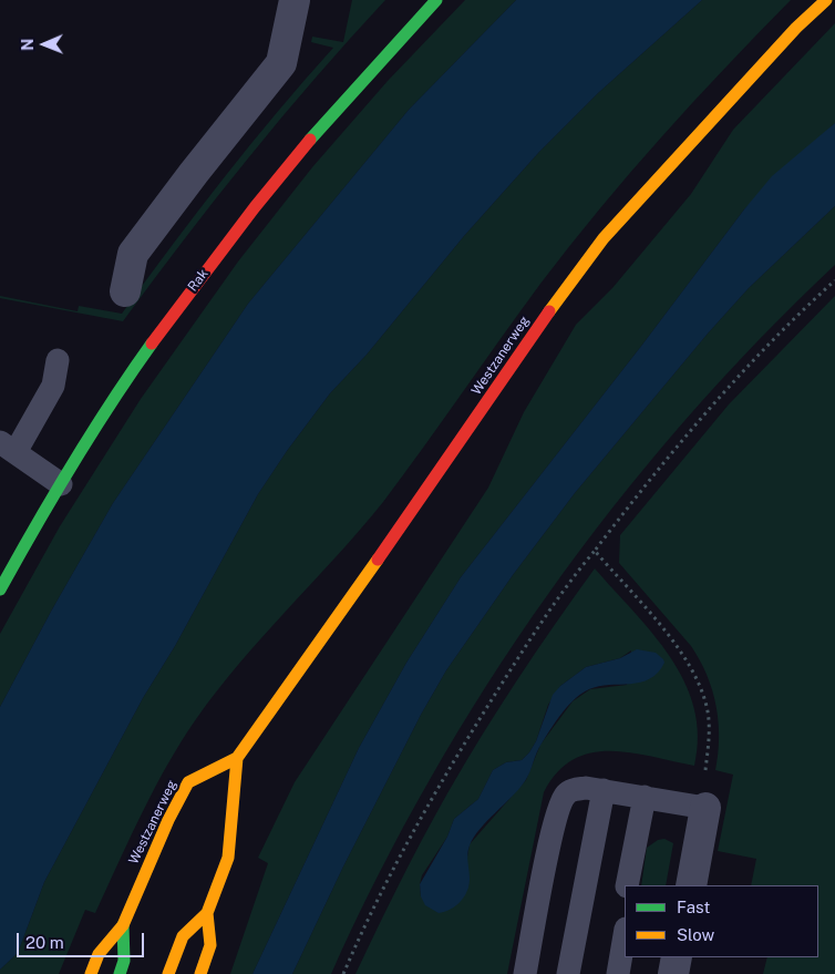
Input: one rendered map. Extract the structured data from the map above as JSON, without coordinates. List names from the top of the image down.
{
  "streets": {
    "main road": ["Rak", "Westzanerweg"]
  },
  "legend": ["Fast", "Slow"],
  "scale_bar": "20 m",
  "north": "left"
}
